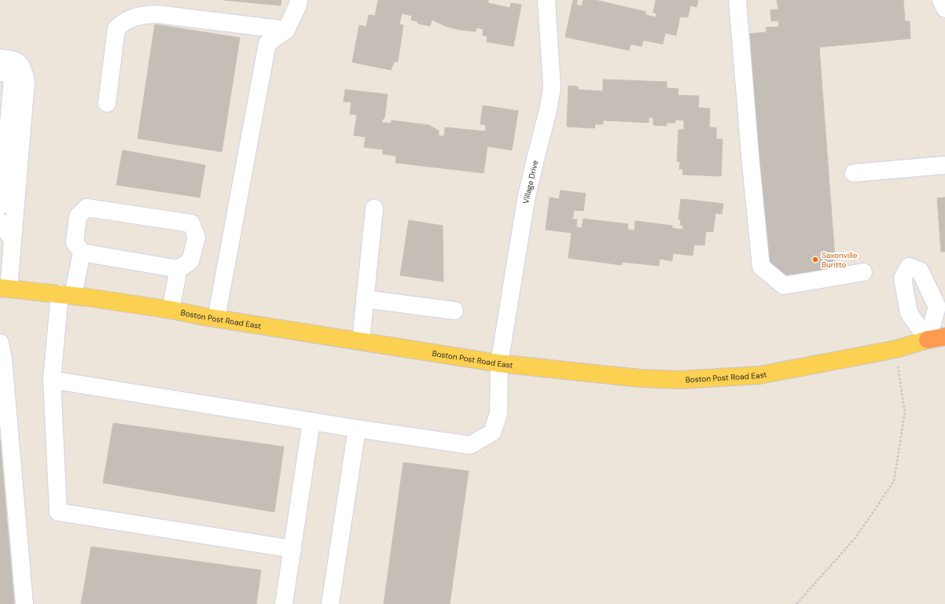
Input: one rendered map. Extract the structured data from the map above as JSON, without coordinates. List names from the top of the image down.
{
  "streets": {
    "highway": ["Boston Post Road East"],
    "street": ["Village Drive"]
  },
  "crossings": [
    ["Village Drive", "Boston Post Road East"]
  ],
  "places": ["Saxonville Buritto"]
}
